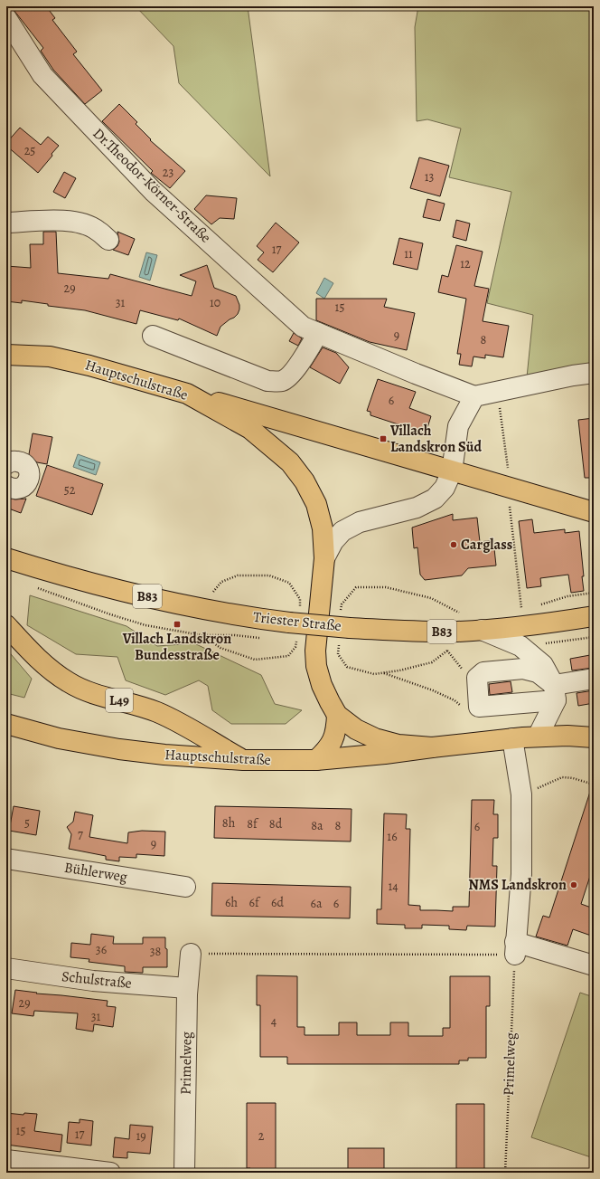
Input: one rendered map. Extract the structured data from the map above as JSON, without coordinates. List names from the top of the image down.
{
  "streets": {
    "main road": [
      "Hauptschulstraße",
      "B83",
      "Triester Straße",
      "L49"
    ],
    "street": [
      "Dr.Theodor-Körner-Straße",
      "Bühlerweg",
      "Schulstraße",
      "Primelweg"
    ]
  },
  "crossings": [
    ["Hauptschulstraße", "L49"],
    ["Schulstraße", "Primelweg"]
  ],
  "places": {
    "transit": ["Villach Landskron Süd", "Villach Landskron Bundesstraße"],
    "other": ["Carglass", "NMS Landskron"]
  },
  "house_numbers": [
    "25",
    "23",
    "13",
    "17",
    "11",
    "12",
    "29",
    "31",
    "10",
    "15",
    "9",
    "8",
    "6",
    "52",
    "5",
    "8h",
    "8f",
    "8d",
    "8a",
    "8",
    "6",
    "7",
    "16",
    "9",
    "14",
    "6h",
    "6f",
    "6d",
    "6a",
    "6",
    "36",
    "38",
    "29",
    "31",
    "4",
    "15",
    "17",
    "19",
    "2"
  ]
}
